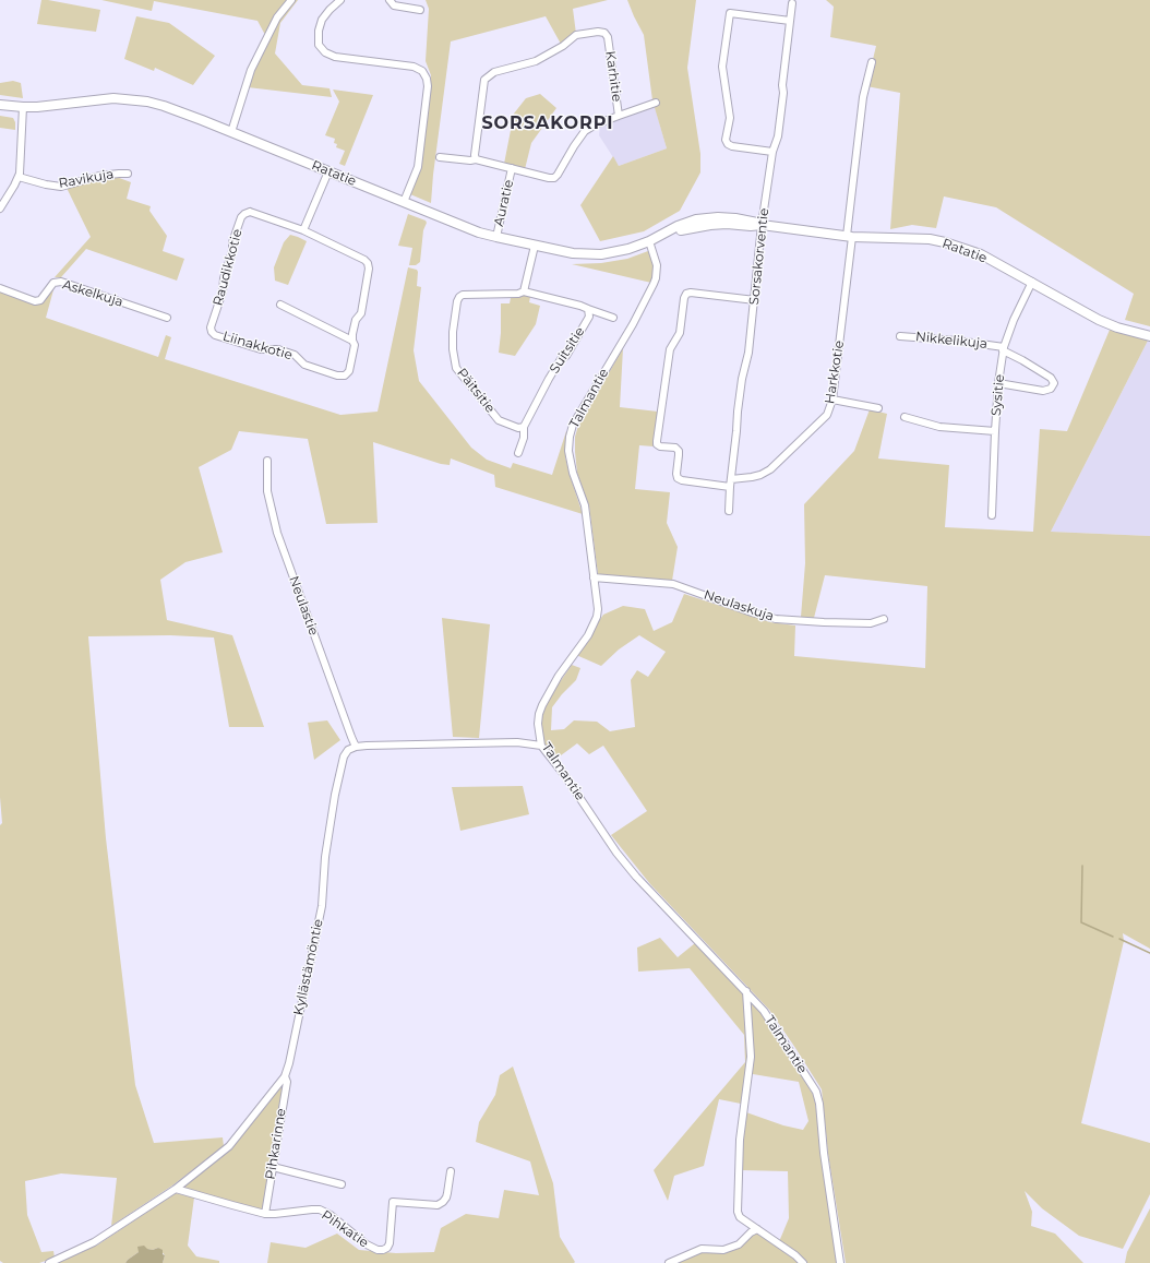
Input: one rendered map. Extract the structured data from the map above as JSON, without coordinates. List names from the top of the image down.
{
  "streets": {
    "street": [
      "Karhitie",
      "Ratatie",
      "Ravikuja",
      "Auratie",
      "Sorsakorventie",
      "Raudikkotie",
      "Askelkuja",
      "Nikkelikuja",
      "Liinakkotie",
      "Suitsitie",
      "Harkkotie",
      "Päitsitie",
      "Sysitie",
      "Talmantie",
      "Neulastie",
      "Neulaskuja",
      "Kyllästämöntie",
      "Pihkarinne",
      "Pihkatie"
    ]
  },
  "crossings": [
    ["Karhitie", "Auratie"],
    ["Ratatie", "Auratie"],
    ["Ratatie", "Sorsakorventie"],
    ["Ratatie", "Harkkotie"],
    ["Ratatie", "Sysitie"],
    ["Ratatie", "Talmantie"],
    ["Sorsakorventie", "Harkkotie"],
    ["Raudikkotie", "Liinakkotie"],
    ["Nikkelikuja", "Sysitie"],
    ["Suitsitie", "Päitsitie"],
    ["Talmantie", "Neulaskuja"],
    ["Neulastie", "Kyllästämöntie"],
    ["Kyllästämöntie", "Pihkarinne"],
    ["Kyllästämöntie", "Pihkatie"],
    ["Pihkarinne", "Pihkatie"]
  ],
  "districts": ["SORSAKORPI"]
}
